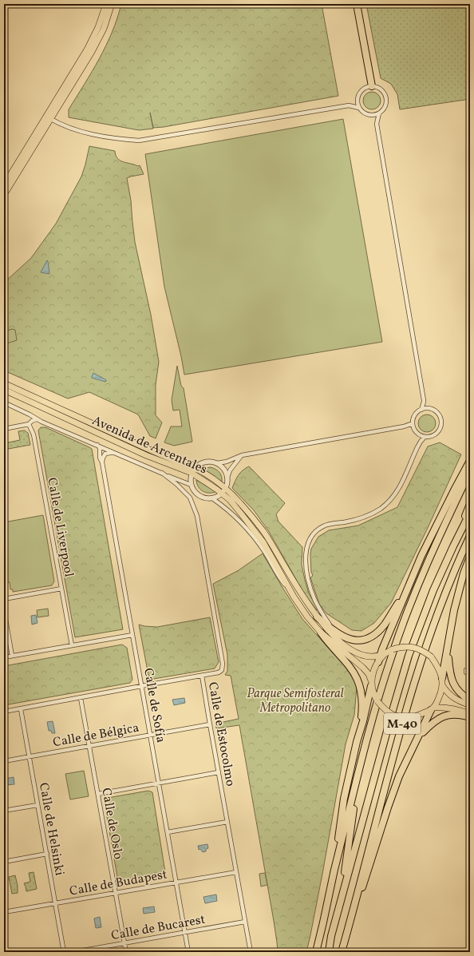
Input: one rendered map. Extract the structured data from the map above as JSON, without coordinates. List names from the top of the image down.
{
  "streets": {
    "highway": ["M-40"],
    "main road": ["Avenida de Arcentales"],
    "street": [
      "Calle de Liverpool",
      "Calle de Sofía",
      "Calle de Bélgica",
      "Calle de Estocolmo",
      "Calle de Oslo",
      "Calle de Helsinki",
      "Calle de Budapest",
      "Calle de Bucarest"
    ]
  },
  "crossings": [
    ["Calle de Liverpool", "Calle de Estocolmo"],
    ["Calle de Sofía", "Calle de Bélgica"],
    ["Calle de Sofía", "Calle de Estocolmo"],
    ["Calle de Sofía", "Calle de Budapest"],
    ["Calle de Sofía", "Calle de Bucarest"],
    ["Calle de Bélgica", "Calle de Estocolmo"],
    ["Calle de Bélgica", "Calle de Oslo"],
    ["Calle de Bélgica", "Calle de Helsinki"],
    ["Calle de Estocolmo", "Calle de Budapest"],
    ["Calle de Estocolmo", "Calle de Bucarest"],
    ["Calle de Oslo", "Calle de Budapest"],
    ["Calle de Oslo", "Calle de Bucarest"],
    ["Calle de Helsinki", "Calle de Budapest"]
  ],
  "parks": ["Parque Semifosteral Metropolitano"]
}
